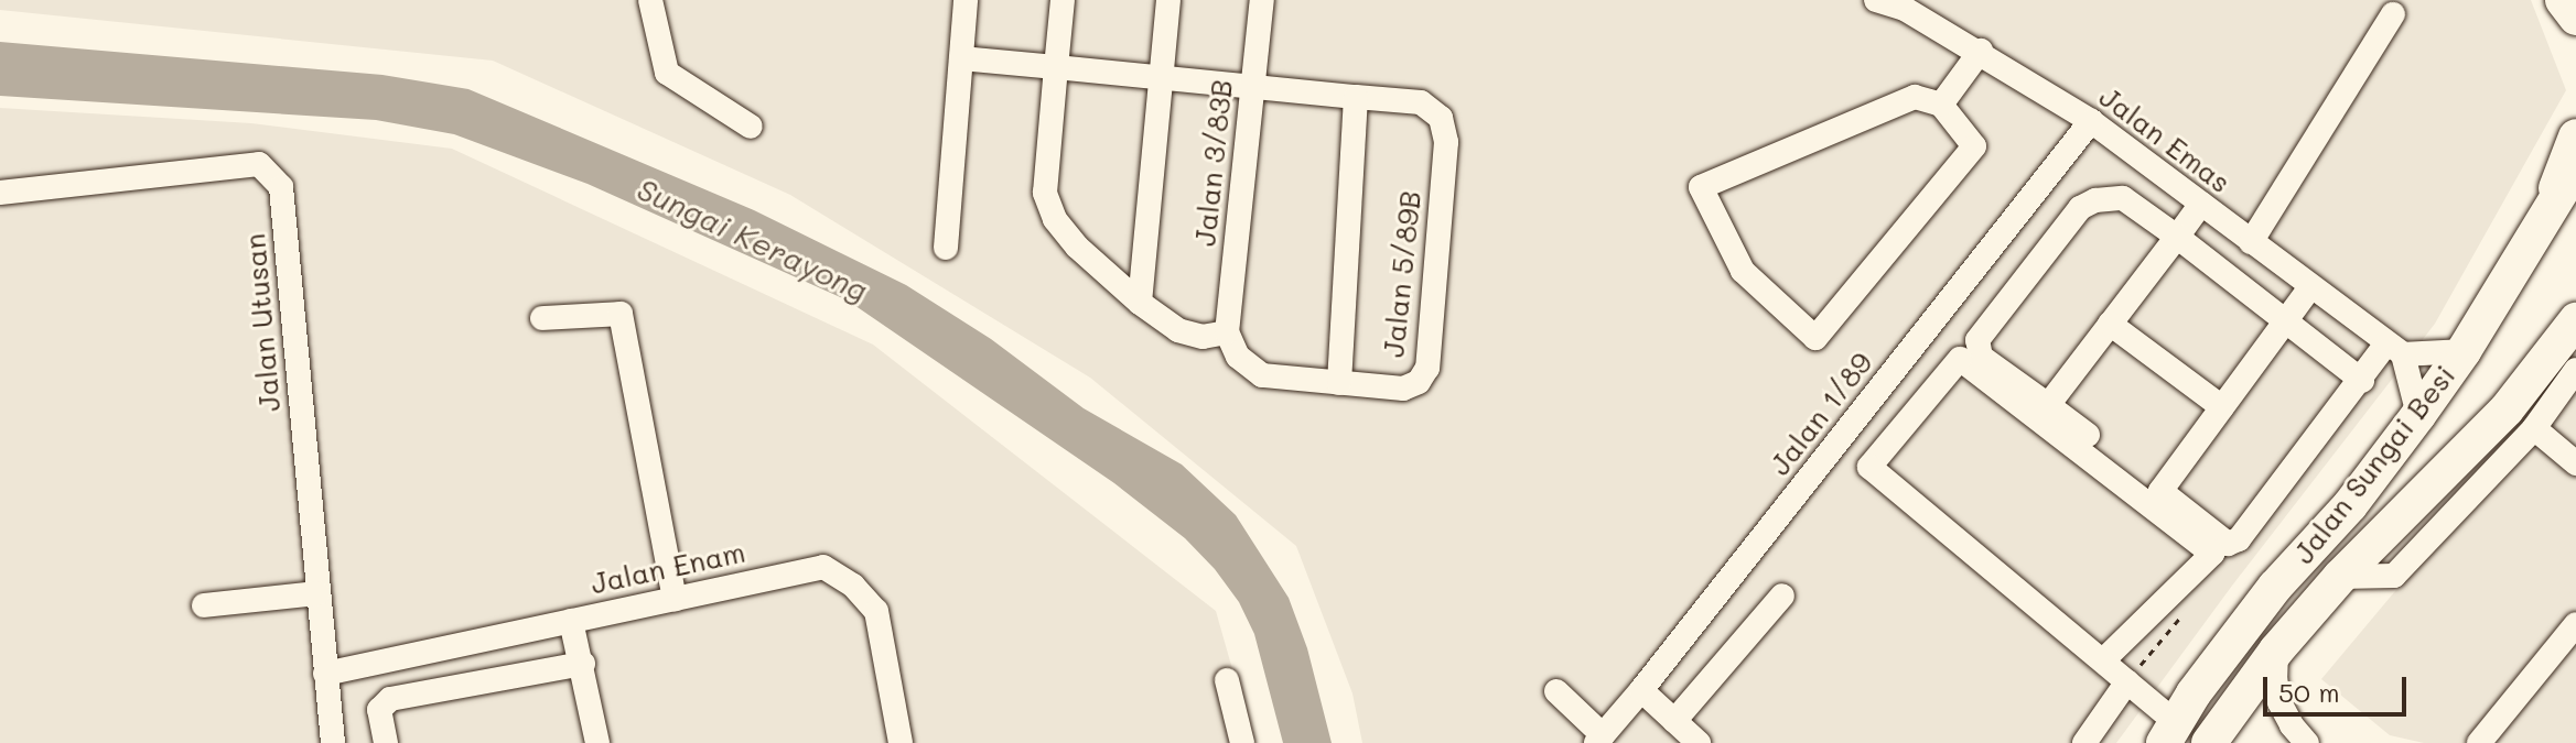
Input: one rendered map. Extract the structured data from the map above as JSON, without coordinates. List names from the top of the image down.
{
  "streets": {
    "highway": ["Jalan Sungai Besi"],
    "street": [
      "Jalan Emas",
      "Jalan 3/83B",
      "Jalan 5/89B",
      "Jalan Utusan",
      "Jalan 1/89",
      "Jalan Enam"
    ]
  },
  "crossings": [
    ["Jalan Emas", "Jalan 1/89"],
    ["Jalan 3/83B", "Jalan 5/89B"],
    ["Jalan Utusan", "Jalan Enam"]
  ],
  "water": ["Sungai Kerayong"],
  "scale_bar": "50 m"
}
